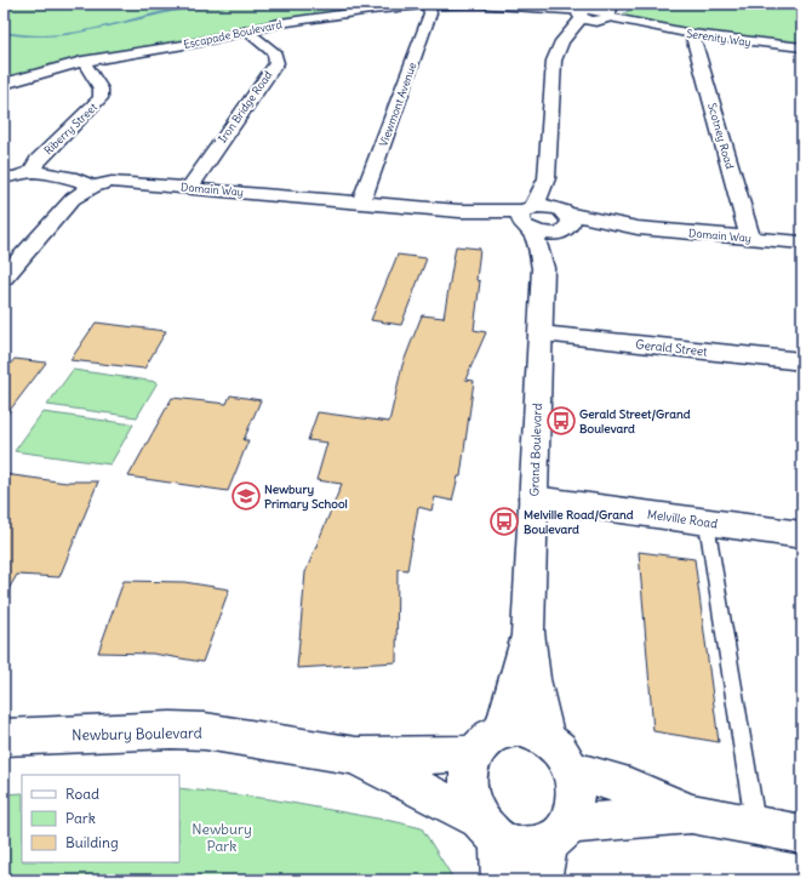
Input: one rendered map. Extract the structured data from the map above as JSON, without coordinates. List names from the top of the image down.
{
  "streets": {
    "street": [
      "Escapade Boulevard",
      "Serenity Way",
      "Viewmont Avenue",
      "Iron Bridge Road",
      "Riberry Street",
      "Scotney Road",
      "Domain Way",
      "Gerald Street",
      "Grand Boulevard",
      "Melville Road",
      "Newbury Boulevard"
    ]
  },
  "crossings": [
    ["Escapade Boulevard", "Serenity Way"],
    ["Escapade Boulevard", "Viewmont Avenue"],
    ["Escapade Boulevard", "Iron Bridge Road"],
    ["Escapade Boulevard", "Riberry Street"],
    ["Serenity Way", "Scotney Road"],
    ["Viewmont Avenue", "Domain Way"],
    ["Iron Bridge Road", "Domain Way"],
    ["Riberry Street", "Domain Way"],
    ["Scotney Road", "Domain Way"],
    ["Domain Way", "Grand Boulevard"],
    ["Gerald Street", "Grand Boulevard"],
    ["Grand Boulevard", "Melville Road"],
    ["Grand Boulevard", "Newbury Boulevard"]
  ],
  "parks": ["Newbury Park"],
  "places": {
    "bus stop": ["Gerald Street/Grand Boulevard", "Melville Road/Grand Boulevard"],
    "school or university": ["Newbury Primary School"]
  },
  "legend": ["Road", "Park", "Building"]
}
